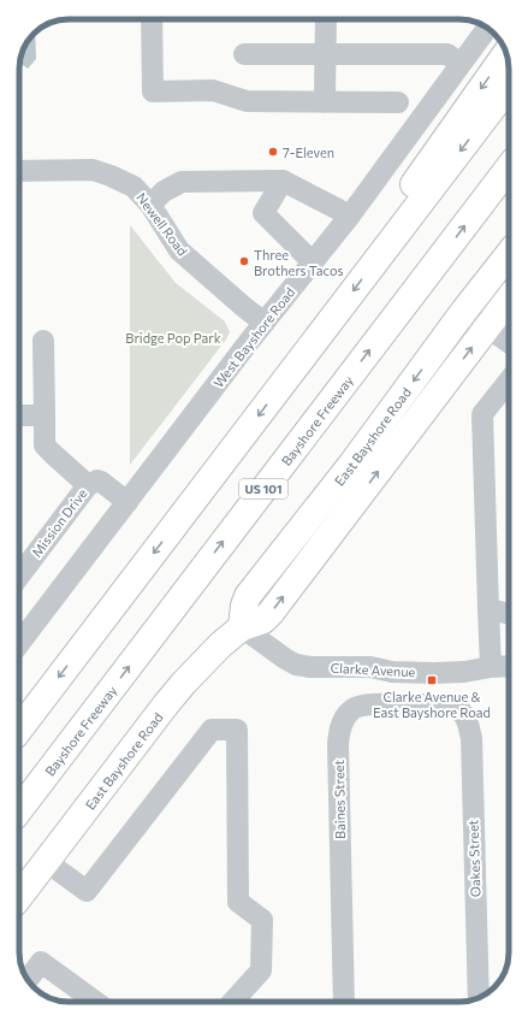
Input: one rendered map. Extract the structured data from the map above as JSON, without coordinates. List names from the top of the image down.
{
  "streets": {
    "main road": ["Bayshore Freeway", "East Bayshore Road", "US 101"],
    "street": [
      "Newell Road",
      "West Bayshore Road",
      "Mission Drive",
      "Clarke Avenue",
      "Baines Street",
      "Oakes Street"
    ]
  },
  "crossings": [
    ["Newell Road", "West Bayshore Road"],
    ["West Bayshore Road", "Mission Drive"],
    ["East Bayshore Road", "Clarke Avenue"],
    ["Baines Street", "Oakes Street"]
  ],
  "parks": ["Bridge Pop Park"],
  "places": {
    "other": ["7-Eleven", "Three Brothers Tacos"],
    "transit": ["Clarke Avenue & East Bayshore Road"]
  }
}
